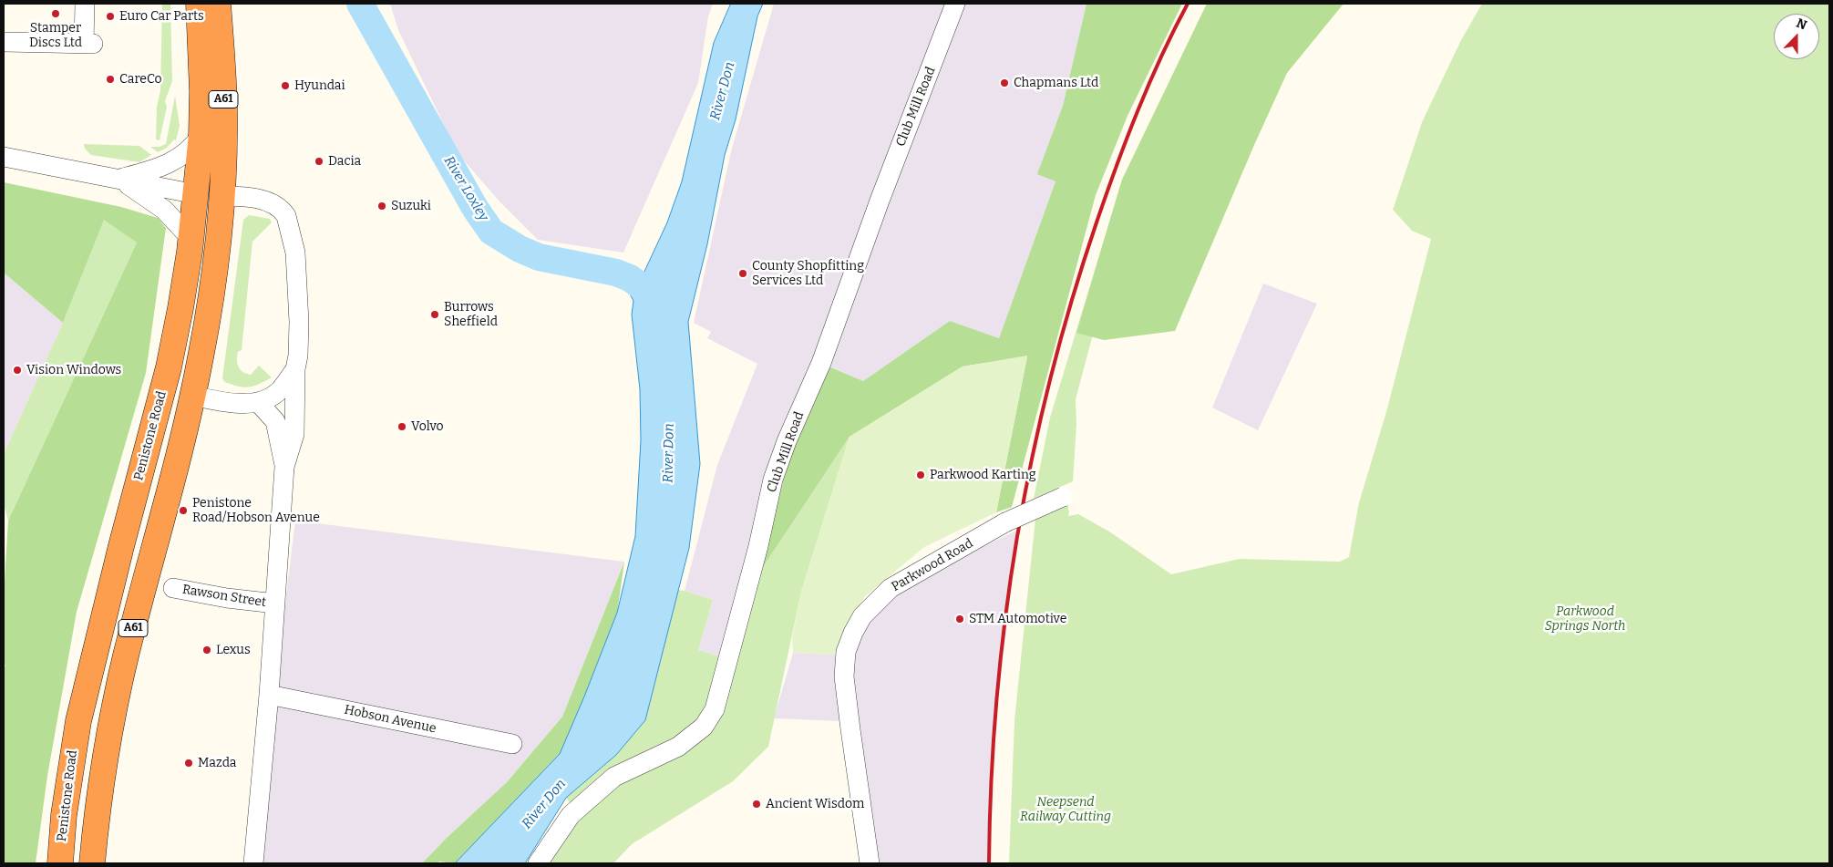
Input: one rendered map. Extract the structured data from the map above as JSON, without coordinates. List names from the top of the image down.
{
  "streets": {
    "highway": ["A61", "Penistone Road"],
    "street": [
      "Club Mill Road",
      "Parkwood Road",
      "Rawson Street",
      "Hobson Avenue"
    ]
  },
  "water": ["River Don", "River Loxley"],
  "parks": ["Parkwood Springs North", "Neepsend Railway Cutting"],
  "places": [
    "Stamper Discs Ltd",
    "Euro Car Parts",
    "CareCo",
    "Chapmans Ltd",
    "Hyundai",
    "Dacia",
    "Suzuki",
    "County Shopfitting Services Ltd",
    "Burrows Sheffield",
    "Vision Windows",
    "Volvo",
    "Parkwood Karting",
    "Penistone Road/Hobson Avenue",
    "STM Automotive",
    "Lexus",
    "Mazda",
    "Ancient Wisdom"
  ],
  "north": "top"
}
